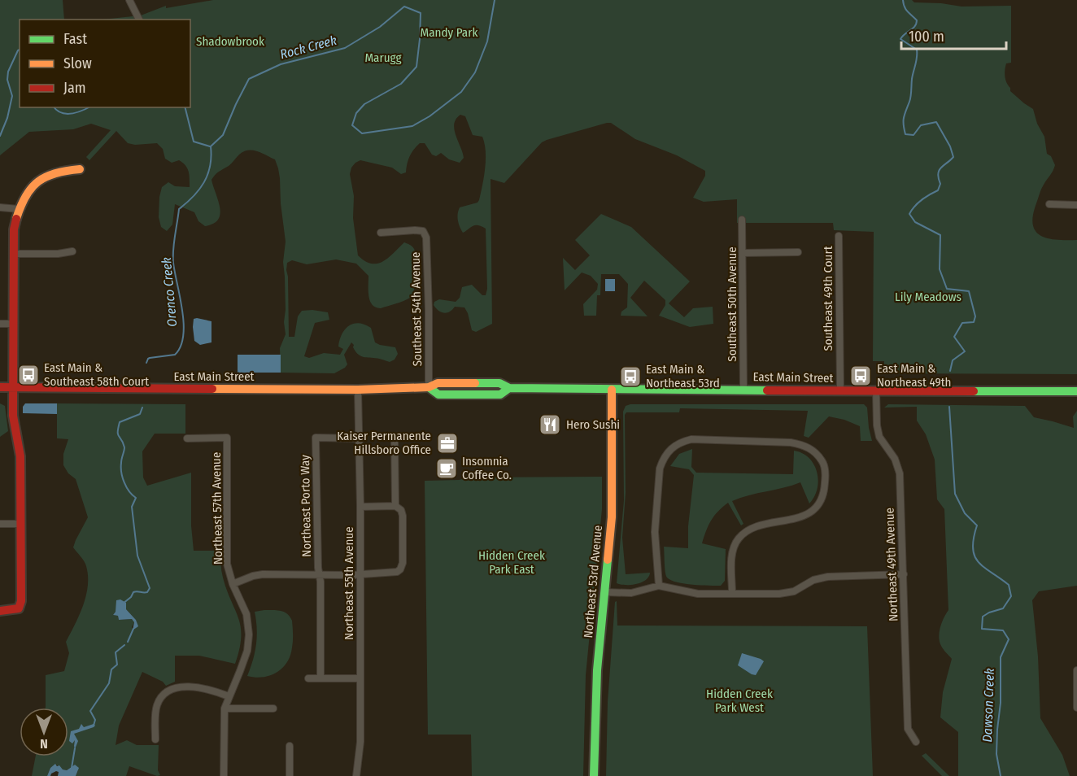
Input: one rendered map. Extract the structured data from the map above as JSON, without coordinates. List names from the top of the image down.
{
  "streets": {
    "main road": ["East Main Street", "Northeast 53rd Avenue"],
    "street": [
      "Southeast 49th Court",
      "Southeast 50th Avenue",
      "Southeast 54th Avenue",
      "Northeast Porto Way",
      "Northeast 57th Avenue",
      "Northeast 49th Avenue",
      "Northeast 55th Avenue"
    ]
  },
  "crossings": [
    ["Southeast 49th Court", "East Main Street"],
    ["Southeast 50th Avenue", "East Main Street"],
    ["Southeast 54th Avenue", "East Main Street"],
    ["East Main Street", "Northeast 49th Avenue"],
    ["East Main Street", "Northeast 53rd Avenue"],
    ["East Main Street", "Northeast 55th Avenue"],
    ["Northeast Porto Way", "Northeast 55th Avenue"]
  ],
  "water": ["Rock Creek", "Orenco Creek", "Dawson Creek"],
  "parks": [
    "Mandy Park",
    "Shadowbrook",
    "Marugg",
    "Lily Meadows",
    "Hidden Creek Park East",
    "Hidden Creek Park West"
  ],
  "places": {
    "bus stop": ["East Main & Southeast 58th Court", "East Main & Northeast 49th", "East Main & Northeast 53rd"],
    "restaurant": ["Hero Sushi"],
    "office": ["Kaiser Permanente Hillsboro Office"],
    "cafe": ["Insomnia Coffee Co."]
  },
  "legend": ["Fast", "Slow", "Jam"],
  "scale_bar": "100 m",
  "north": "bottom"
}
